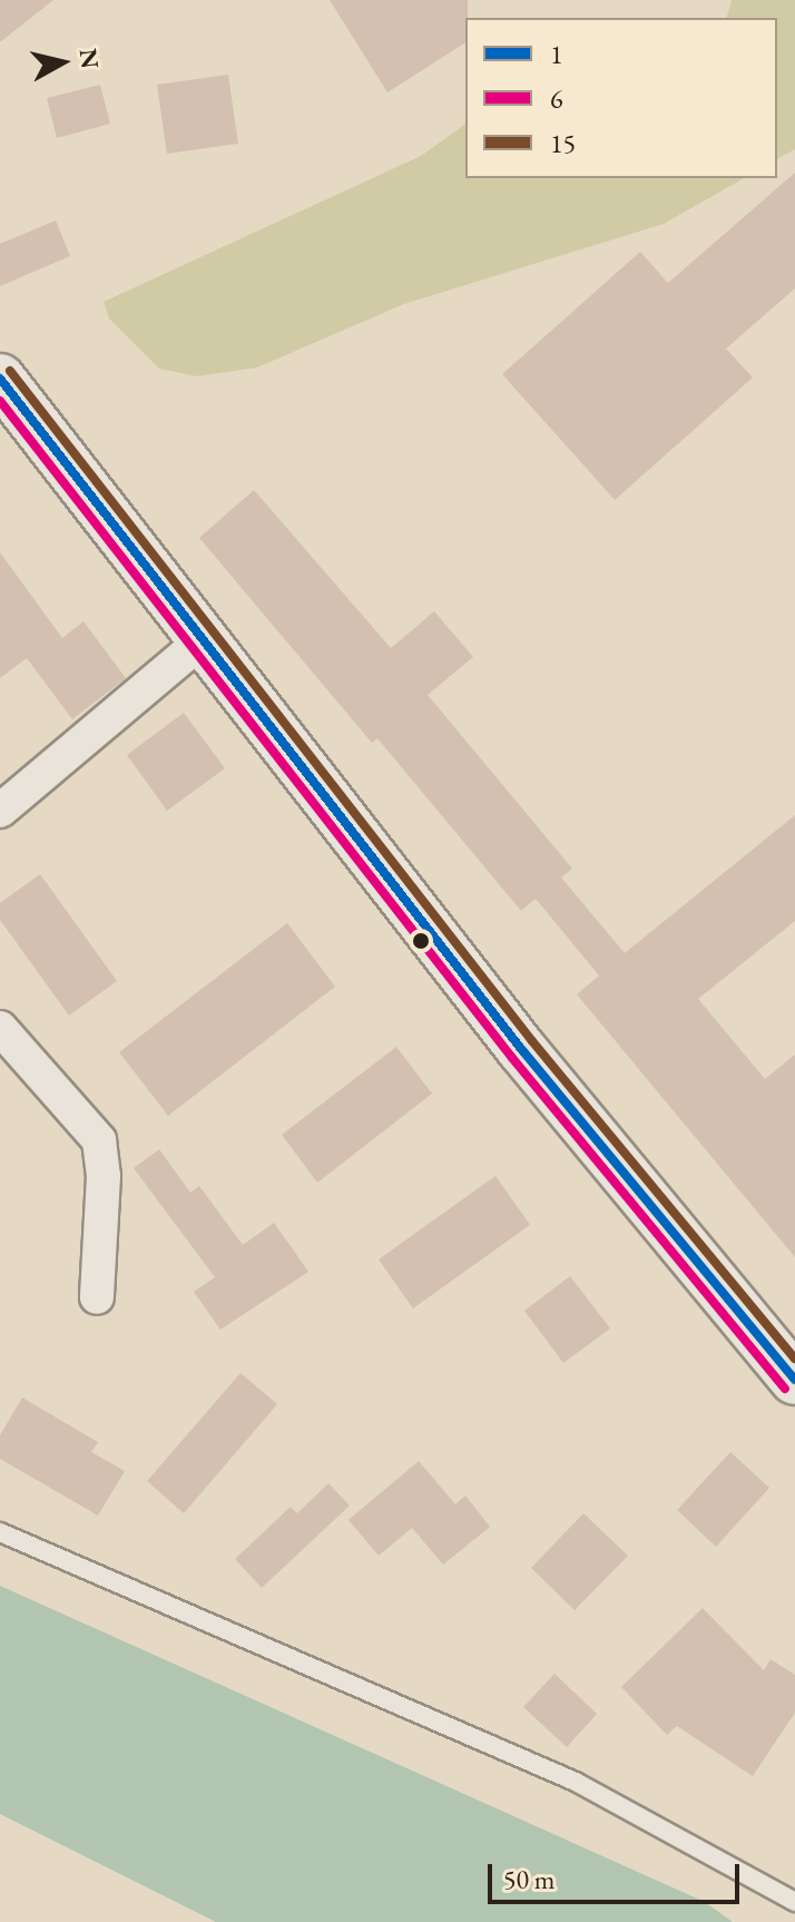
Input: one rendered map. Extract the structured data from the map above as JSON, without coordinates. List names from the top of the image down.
{
  "lines": ["transit line 15", "transit line 1", "transit line 6"],
  "legend": ["1", "6", "15"],
  "scale_bar": "50 m",
  "north": "right"
}
